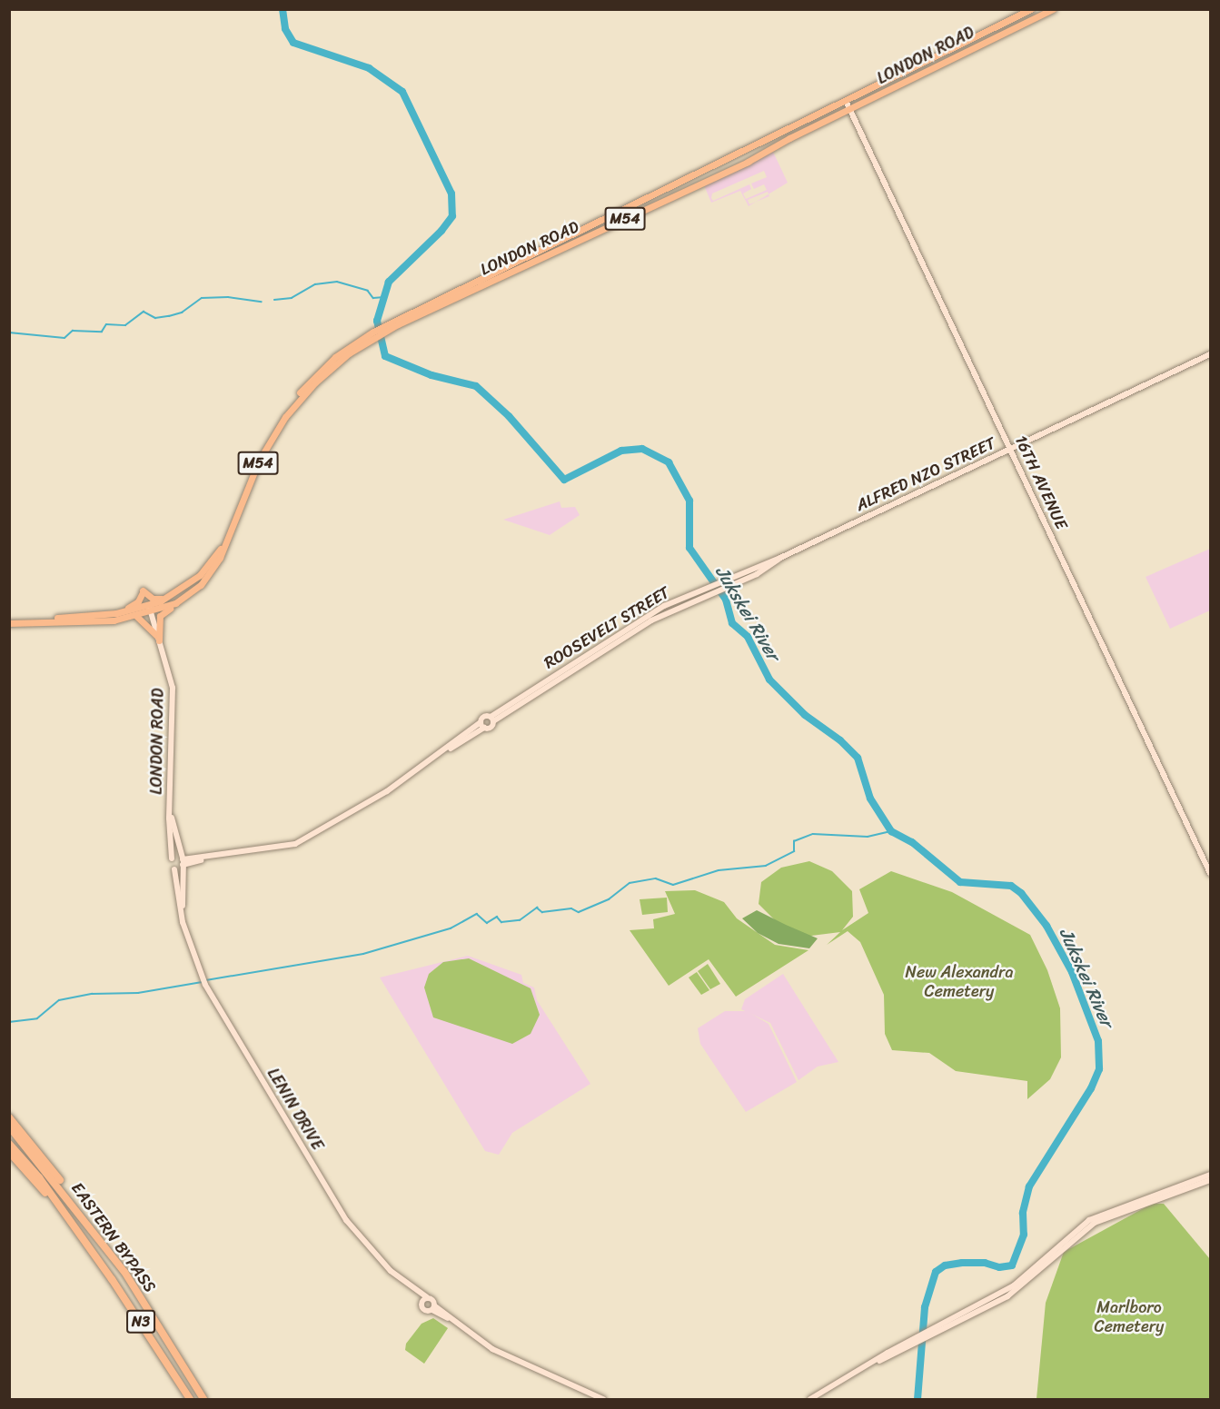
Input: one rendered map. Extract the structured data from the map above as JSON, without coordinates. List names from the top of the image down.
{
  "streets": {
    "highway": ["EASTERN BYPASS", "N3"],
    "main road": ["LONDON ROAD", "M54"],
    "street": [
      "ALFRED NZO STREET",
      "16TH AVENUE",
      "ROOSEVELT STREET",
      "LENIN DRIVE"
    ]
  },
  "crossings": [
    ["LONDON ROAD", "16TH AVENUE"],
    ["LONDON ROAD", "LENIN DRIVE"],
    ["ALFRED NZO STREET", "16TH AVENUE"],
    ["ALFRED NZO STREET", "ROOSEVELT STREET"]
  ],
  "water": ["Jukskei River"],
  "parks": ["New Alexandra Cemetery", "Marlboro Cemetery"]
}
